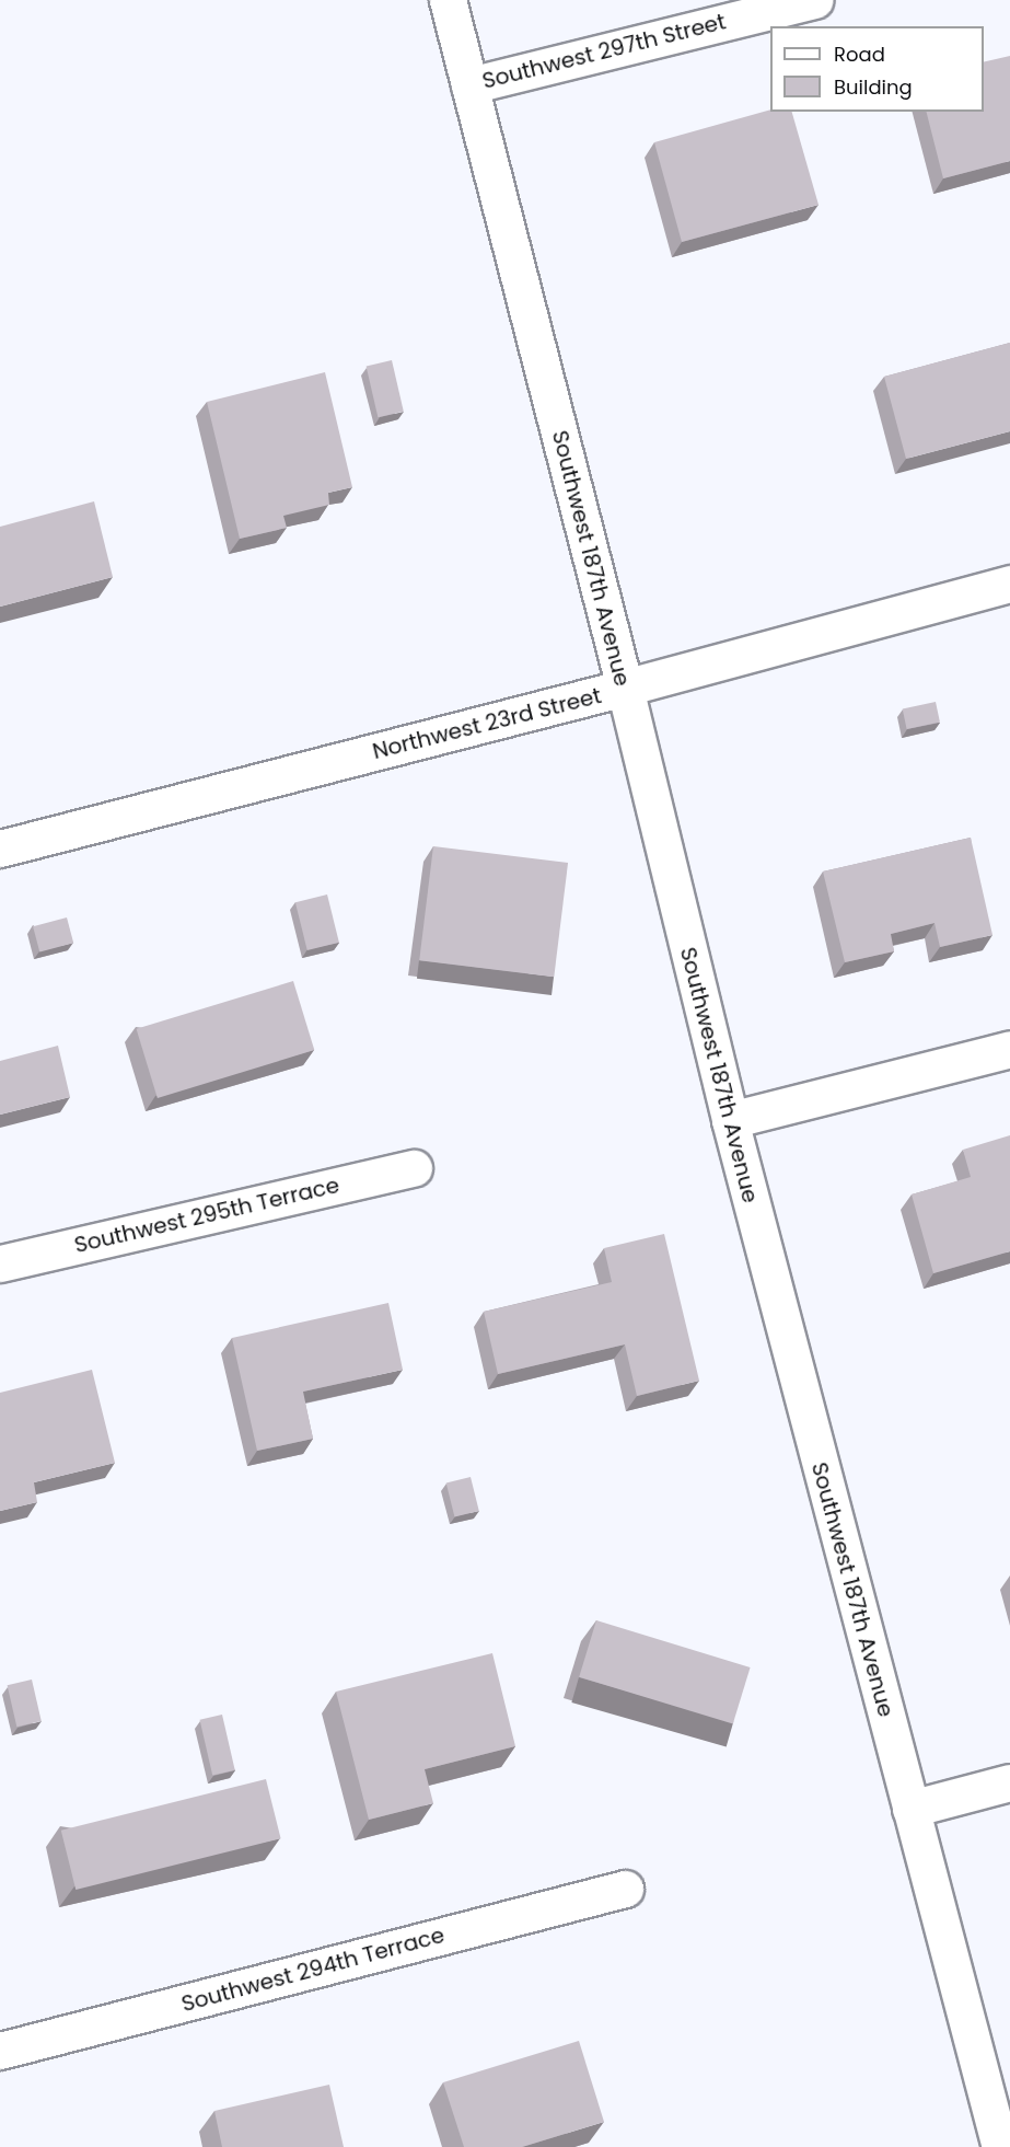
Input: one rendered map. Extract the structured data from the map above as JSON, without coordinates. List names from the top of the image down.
{
  "streets": {
    "street": [
      "Southwest 297th Street",
      "Southwest 187th Avenue",
      "Northwest 23rd Street",
      "Southwest 295th Terrace",
      "Southwest 294th Terrace"
    ]
  },
  "crossings": [
    ["Southwest 297th Street", "Southwest 187th Avenue"],
    ["Southwest 187th Avenue", "Northwest 23rd Street"]
  ],
  "legend": ["Road", "Building"]
}
